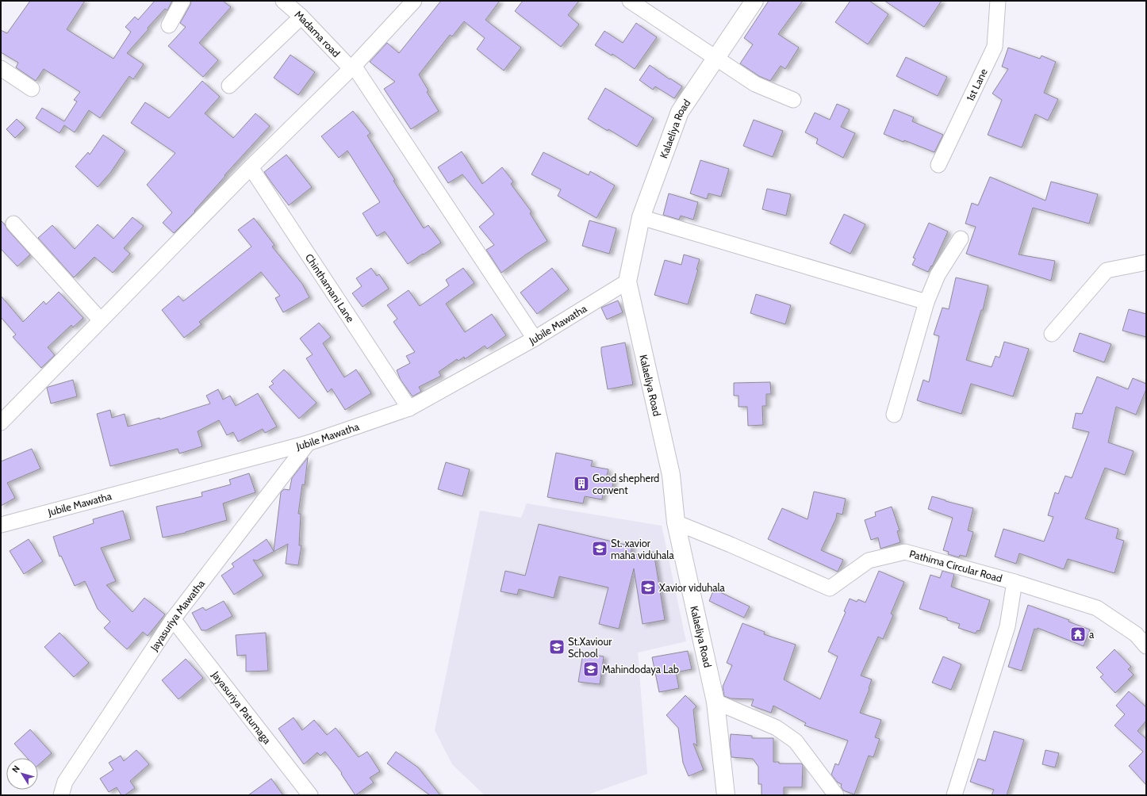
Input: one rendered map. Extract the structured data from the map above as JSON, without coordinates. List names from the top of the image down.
{
  "streets": {
    "street": [
      "Madama road",
      "1st Lane",
      "Kalaeliya Road",
      "Chinthamani Lane",
      "Jubile Mawatha",
      "Pathima Circular Road",
      "Jayasuriya Mawatha",
      "Jayasuriya Patumaga"
    ]
  },
  "crossings": [
    ["Madama road", "Jubile Mawatha"],
    ["Kalaeliya Road", "Jubile Mawatha"],
    ["Kalaeliya Road", "Pathima Circular Road"],
    ["Chinthamani Lane", "Jubile Mawatha"],
    ["Jubile Mawatha", "Jayasuriya Mawatha"],
    ["Jayasuriya Mawatha", "Jayasuriya Patumaga"]
  ],
  "places": {
    "building": ["Good shepherd convent"],
    "school or university": [
      "St. xavior maha viduhala",
      "Xavior viduhala",
      "St.Xaviour School",
      "Mahindodaya Lab"
    ],
    "temple": ["a"]
  },
  "north": "top left"
}
